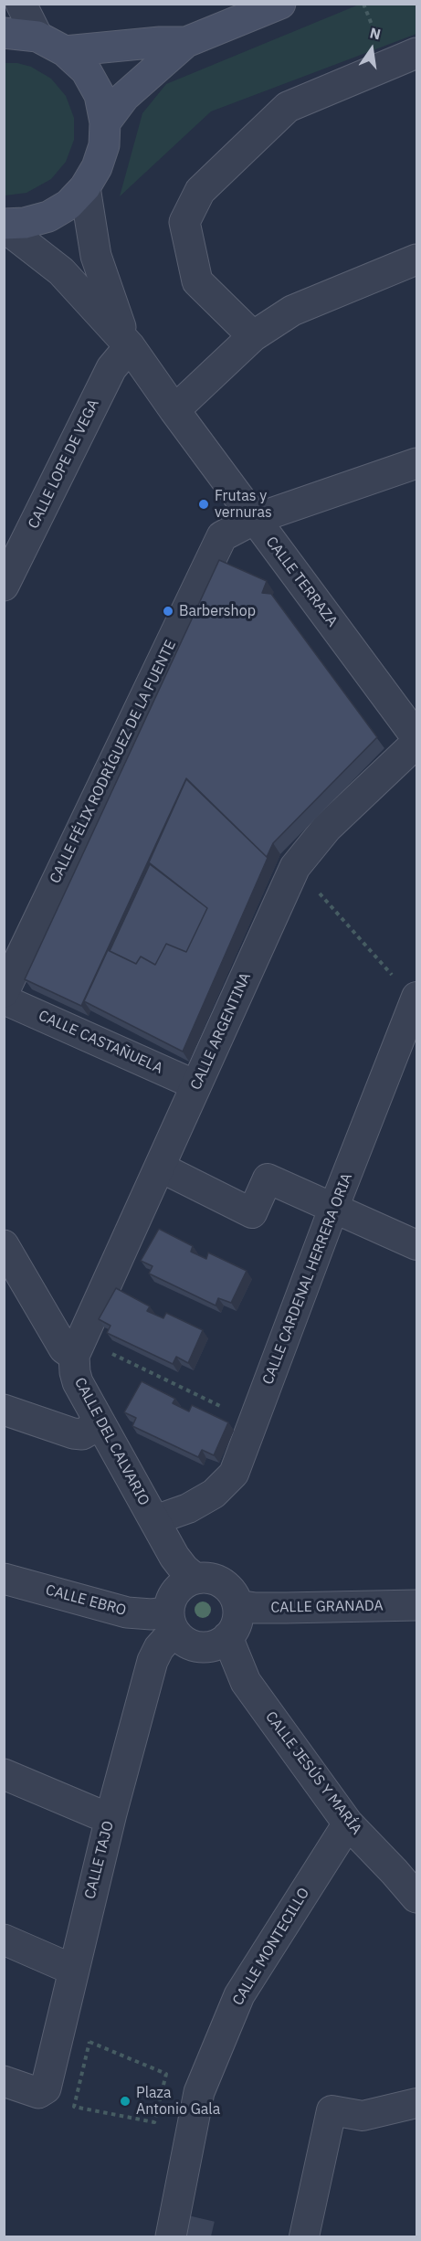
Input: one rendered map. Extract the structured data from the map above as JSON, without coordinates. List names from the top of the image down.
{
  "streets": {
    "street": [
      "CALLE LOPE DE VEGA",
      "CALLE TERRAZA",
      "CALLE FÉLIX RODRÍGUEZ DE LA FUENTE",
      "CALLE ARGENTINA",
      "CALLE CASTAÑUELA",
      "CALLE CARDENAL HERRERA ORIA",
      "CALLE DEL CALVARIO",
      "CALLE EBRO",
      "CALLE GRANADA",
      "CALLE JESÚS Y MARÍA",
      "CALLE TAJO",
      "CALLE MONTECILLO"
    ]
  },
  "crossings": [
    ["CALLE LOPE DE VEGA", "CALLE TERRAZA"],
    ["CALLE TERRAZA", "CALLE FÉLIX RODRÍGUEZ DE LA FUENTE"],
    ["CALLE ARGENTINA", "CALLE CASTAÑUELA"],
    ["CALLE ARGENTINA", "CALLE DEL CALVARIO"],
    ["CALLE CARDENAL HERRERA ORIA", "CALLE DEL CALVARIO"],
    ["CALLE DEL CALVARIO", "CALLE EBRO"],
    ["CALLE DEL CALVARIO", "CALLE GRANADA"],
    ["CALLE DEL CALVARIO", "CALLE JESÚS Y MARÍA"],
    ["CALLE DEL CALVARIO", "CALLE TAJO"],
    ["CALLE EBRO", "CALLE GRANADA"],
    ["CALLE EBRO", "CALLE JESÚS Y MARÍA"],
    ["CALLE EBRO", "CALLE TAJO"],
    ["CALLE GRANADA", "CALLE JESÚS Y MARÍA"],
    ["CALLE GRANADA", "CALLE TAJO"],
    ["CALLE JESÚS Y MARÍA", "CALLE TAJO"],
    ["CALLE JESÚS Y MARÍA", "CALLE MONTECILLO"]
  ],
  "places": ["Frutas y vernuras", "Barbershop", "Plaza Antonio Gala"],
  "north": "top"
}
